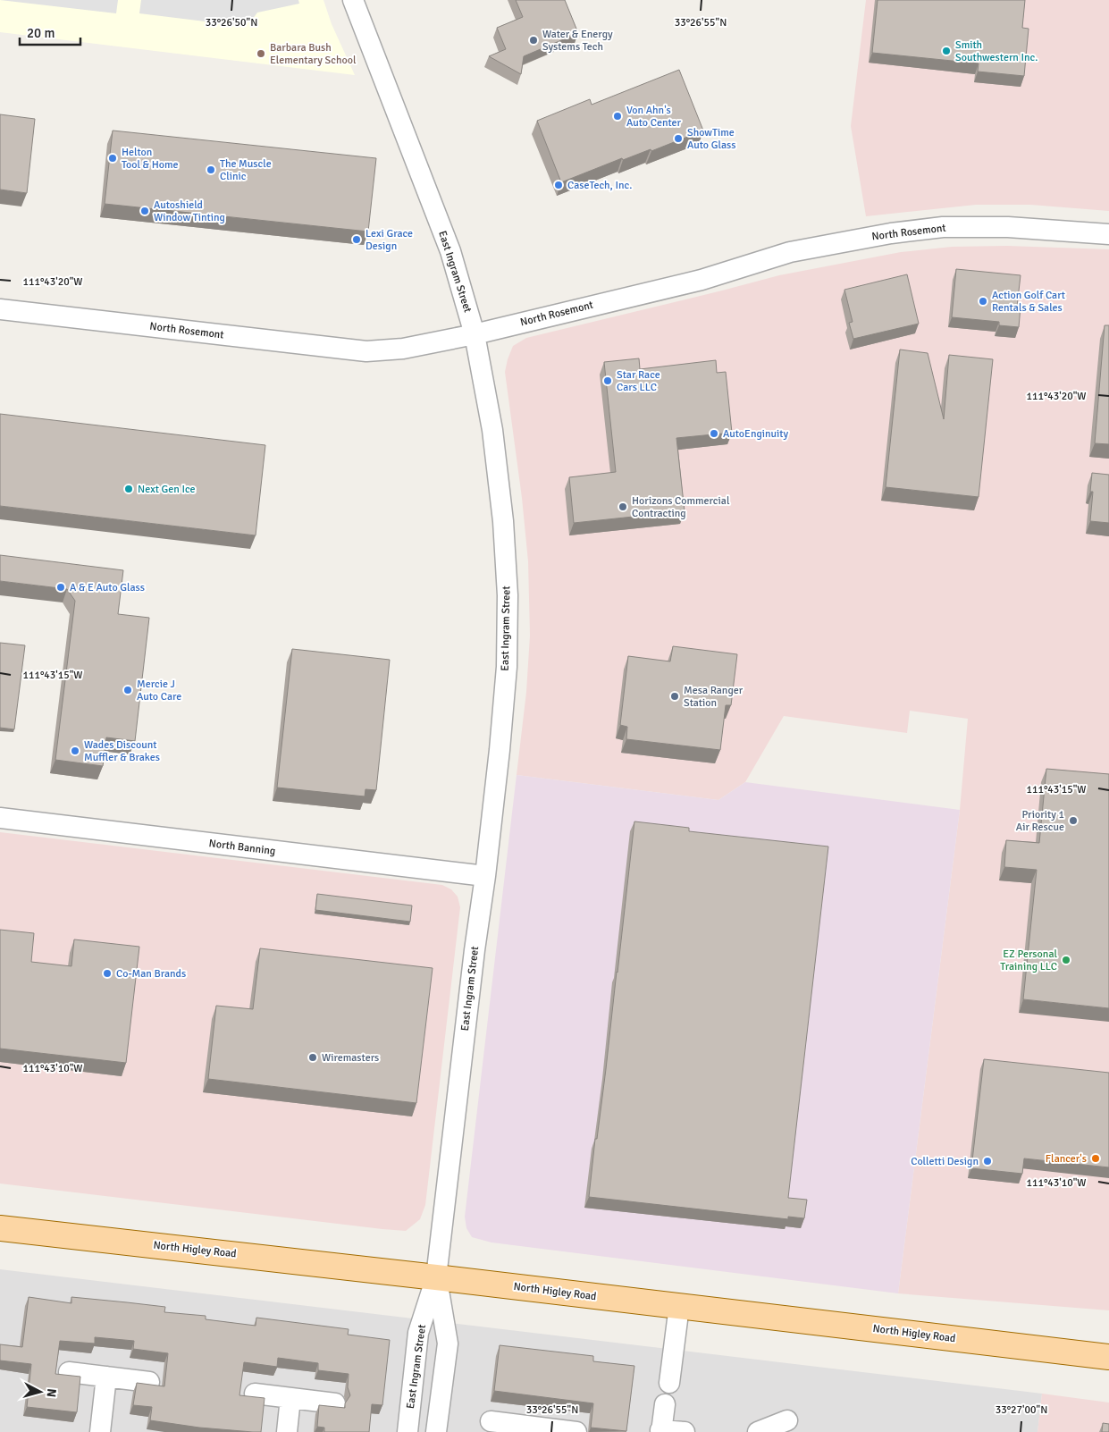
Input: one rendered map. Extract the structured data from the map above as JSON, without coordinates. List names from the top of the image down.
{
  "streets": {
    "main road": ["North Higley Road"],
    "street": ["North Rosemont", "East Ingram Street", "North Banning"]
  },
  "crossings": [
    ["North Rosemont", "East Ingram Street"],
    ["East Ingram Street", "North Banning"],
    ["East Ingram Street", "North Higley Road"]
  ],
  "places": [
    "Water & Energy Systems Tech",
    "Smith Southwestern Inc.",
    "Barbara Bush Elementary School",
    "Von Ahn's Auto Center",
    "ShowTime Auto Glass",
    "Helton Tool & Home",
    "The Muscle Clinic",
    "CaseTech, Inc.",
    "Autoshield Window Tinting",
    "Lexi Grace Design",
    "Action Golf Cart Rentals & Sales",
    "Star Race Cars LLC",
    "AutoEnginuity",
    "Next Gen Ice",
    "Horizons Commercial Contracting",
    "A & E Auto Glass",
    "Mercie J Auto Care",
    "Mesa Ranger Station",
    "Wades Discount Muffler & Brakes",
    "Priority 1 Air Rescue",
    "EZ Personal Training LLC",
    "Co-Man Brands",
    "Wiremasters",
    "Flancer's",
    "Colletti Design"
  ],
  "scale_bar": "20 m",
  "north": "right",
  "coordinates": [
    "33°26'50\"N",
    "33°26'55\"N",
    "111°43'20\"W",
    "111°43'15\"W",
    "111°43'10\"W",
    "33°27'00\"N"
  ]
}
